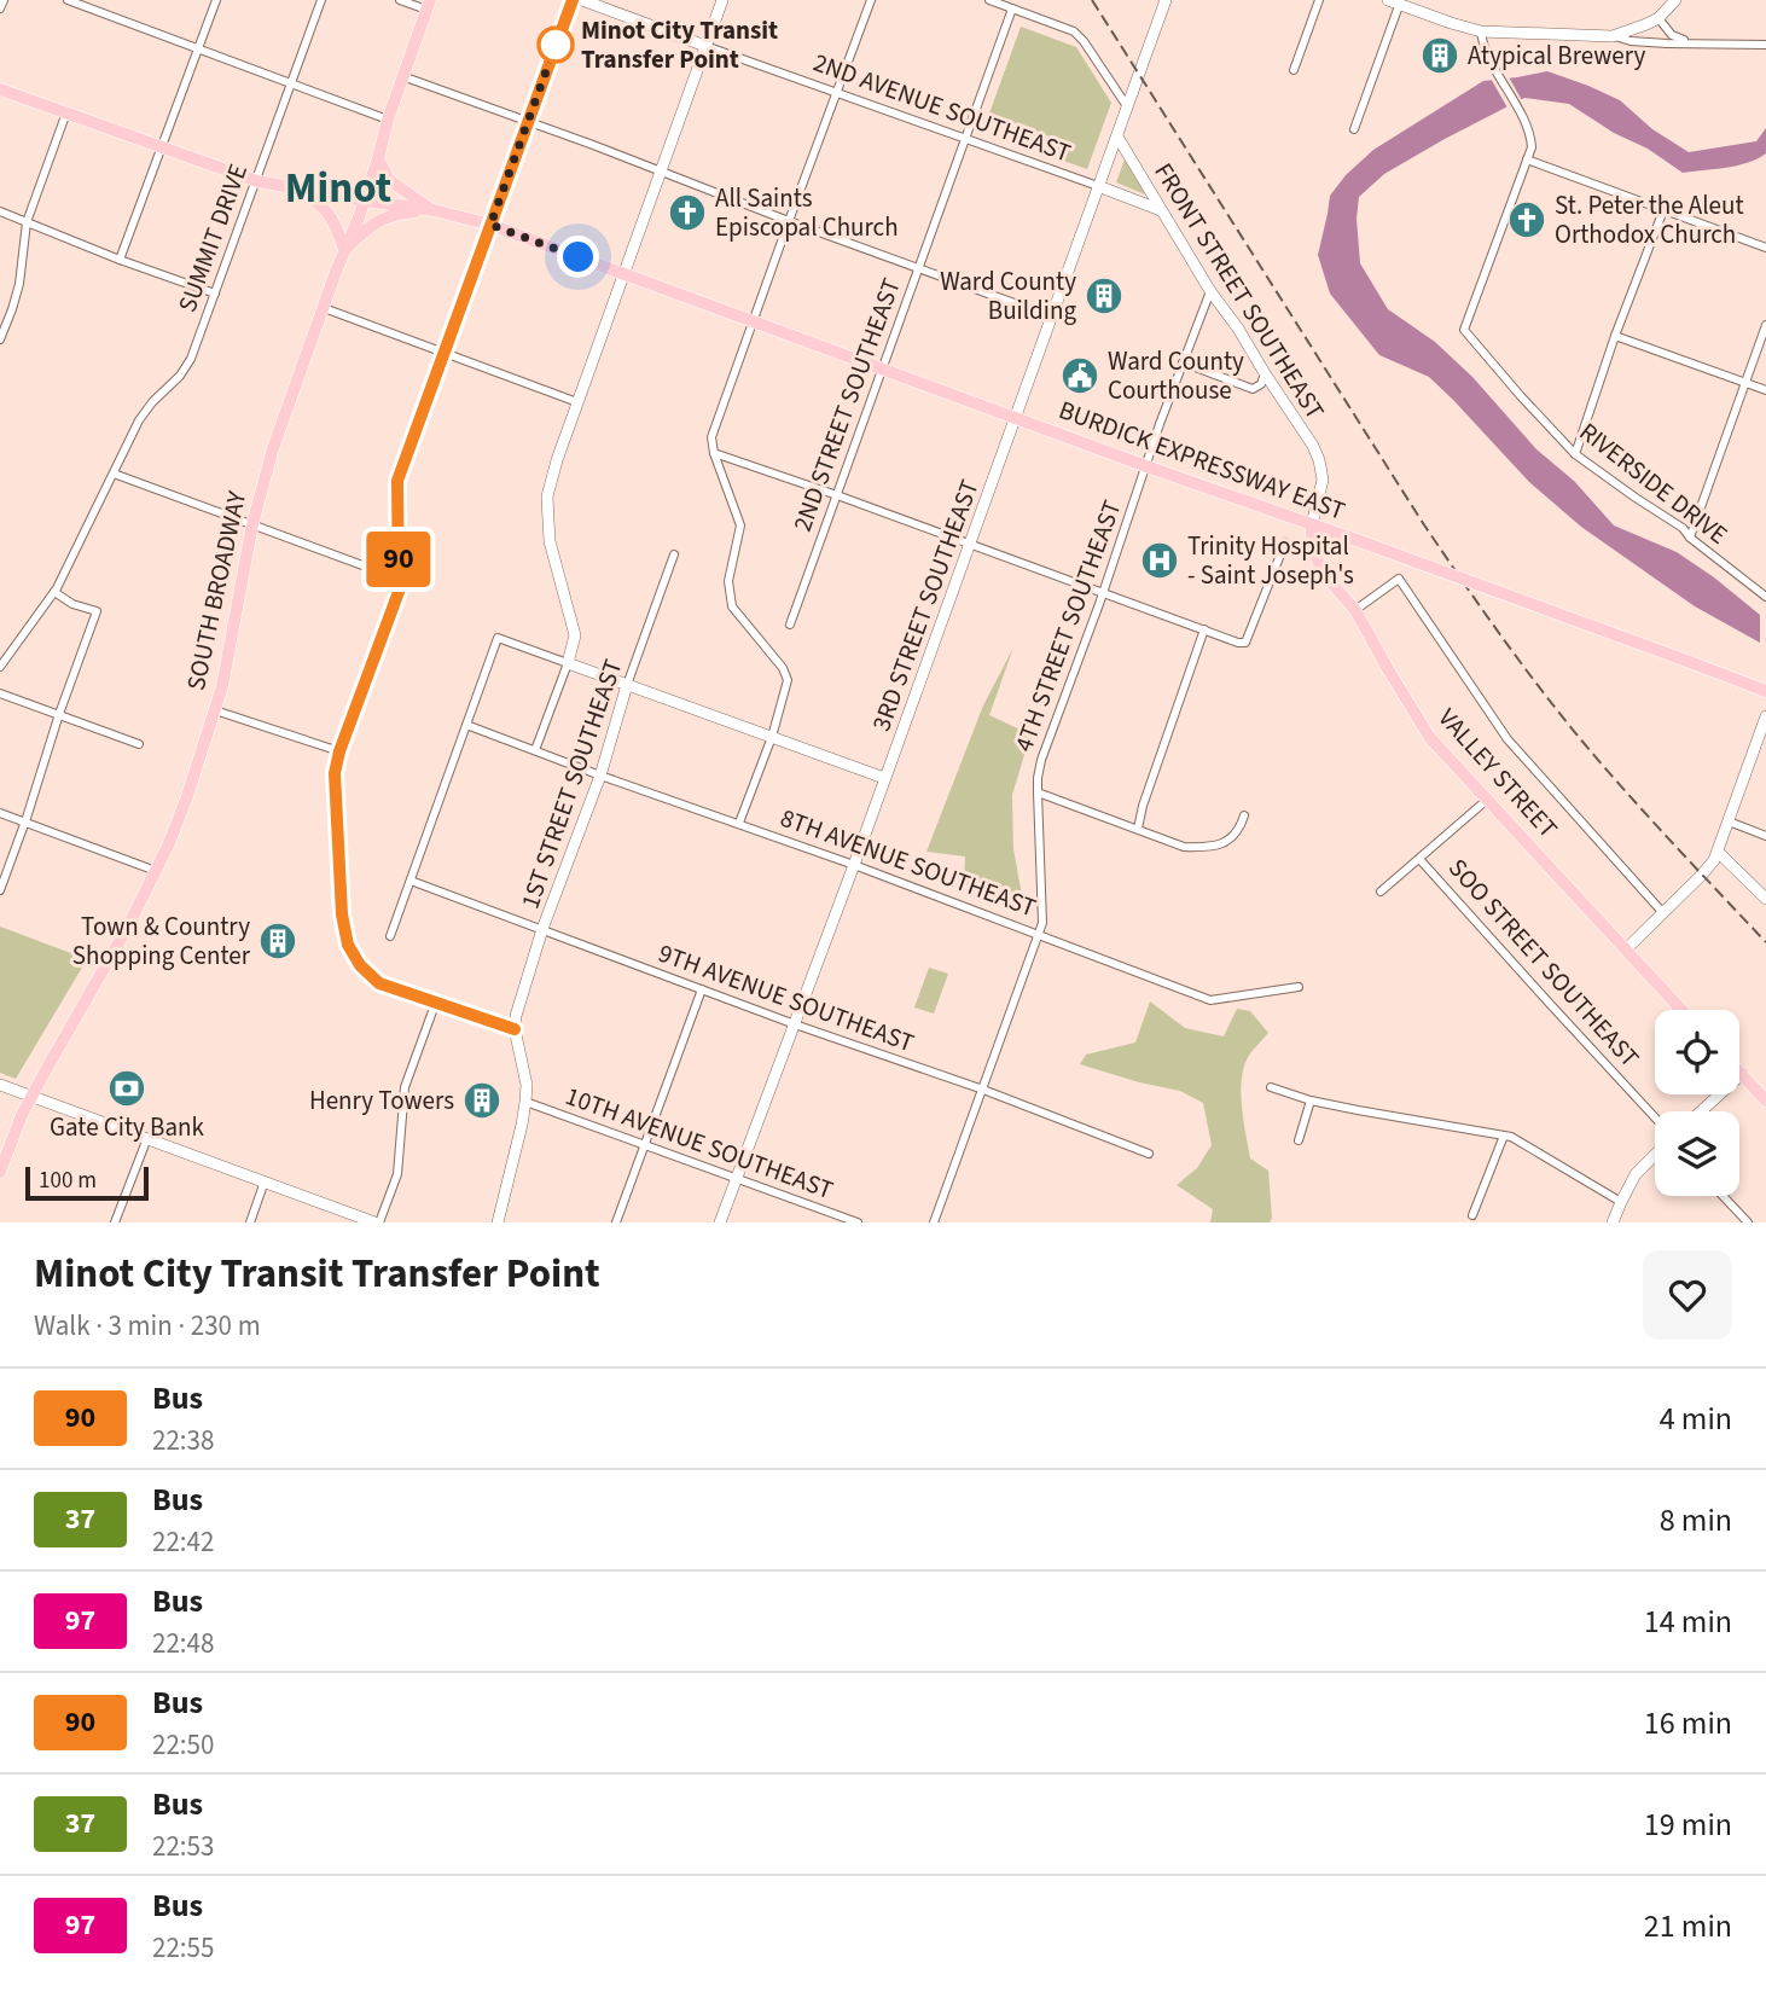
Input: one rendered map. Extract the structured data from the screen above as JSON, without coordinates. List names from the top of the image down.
{
  "streets": {
    "main road": ["BURDICK EXPRESSWAY EAST", "SOUTH BROADWAY", "VALLEY STREET"],
    "street": [
      "2ND AVENUE SOUTHEAST",
      "SUMMIT DRIVE",
      "FRONT STREET SOUTHEAST",
      "2ND STREET SOUTHEAST",
      "RIVERSIDE DRIVE",
      "3RD STREET SOUTHEAST",
      "4TH STREET SOUTHEAST",
      "1ST STREET SOUTHEAST",
      "8TH AVENUE SOUTHEAST",
      "SOO STREET SOUTHEAST",
      "9TH AVENUE SOUTHEAST",
      "10TH AVENUE SOUTHEAST"
    ]
  },
  "crossings": [
    ["2ND AVENUE SOUTHEAST", "FRONT STREET SOUTHEAST"],
    ["2ND AVENUE SOUTHEAST", "2ND STREET SOUTHEAST"],
    ["2ND AVENUE SOUTHEAST", "3RD STREET SOUTHEAST"],
    ["FRONT STREET SOUTHEAST", "BURDICK EXPRESSWAY EAST"],
    ["FRONT STREET SOUTHEAST", "3RD STREET SOUTHEAST"],
    ["FRONT STREET SOUTHEAST", "4TH STREET SOUTHEAST"],
    ["FRONT STREET SOUTHEAST", "VALLEY STREET"],
    ["2ND STREET SOUTHEAST", "BURDICK EXPRESSWAY EAST"],
    ["BURDICK EXPRESSWAY EAST", "3RD STREET SOUTHEAST"],
    ["BURDICK EXPRESSWAY EAST", "4TH STREET SOUTHEAST"],
    ["BURDICK EXPRESSWAY EAST", "VALLEY STREET"],
    ["3RD STREET SOUTHEAST", "8TH AVENUE SOUTHEAST"],
    ["3RD STREET SOUTHEAST", "9TH AVENUE SOUTHEAST"],
    ["3RD STREET SOUTHEAST", "10TH AVENUE SOUTHEAST"],
    ["4TH STREET SOUTHEAST", "8TH AVENUE SOUTHEAST"],
    ["4TH STREET SOUTHEAST", "9TH AVENUE SOUTHEAST"],
    ["1ST STREET SOUTHEAST", "8TH AVENUE SOUTHEAST"],
    ["1ST STREET SOUTHEAST", "9TH AVENUE SOUTHEAST"]
  ],
  "districts": ["Minot"],
  "places": {
    "other": ["Minot City Transit Transfer Point"],
    "building": [
      "Atypical Brewery",
      "Ward County Building",
      "Town & Country Shopping Center",
      "Henry Towers"
    ],
    "church": ["All Saints Episcopal Church", "St. Peter the Aleut Orthodox Church"],
    "public building": ["Ward County Courthouse"],
    "hospital": ["Trinity Hospital - Saint Joseph's"],
    "bank": ["Gate City Bank"]
  },
  "lines": ["bus line 90"],
  "scale_bar": "100 m",
  "page": {
    "on_map": "90",
    "scale": "100 m",
    "heading": ["Minot City Transit Transfer Point", "Walk · 3 min · 230 m"],
    "list": [
      {
        "mark": "90",
        "name": "Bus",
        "note": "22:38",
        "value": "4 min"
      },
      {
        "mark": "37",
        "name": "Bus",
        "note": "22:42",
        "value": "8 min"
      },
      {
        "mark": "97",
        "name": "Bus",
        "note": "22:48",
        "value": "14 min"
      },
      {
        "mark": "90",
        "name": "Bus",
        "note": "22:50",
        "value": "16 min"
      },
      {
        "mark": "37",
        "name": "Bus",
        "note": "22:53",
        "value": "19 min"
      },
      {
        "mark": "97",
        "name": "Bus",
        "note": "22:55",
        "value": "21 min"
      }
    ]
  }
}
